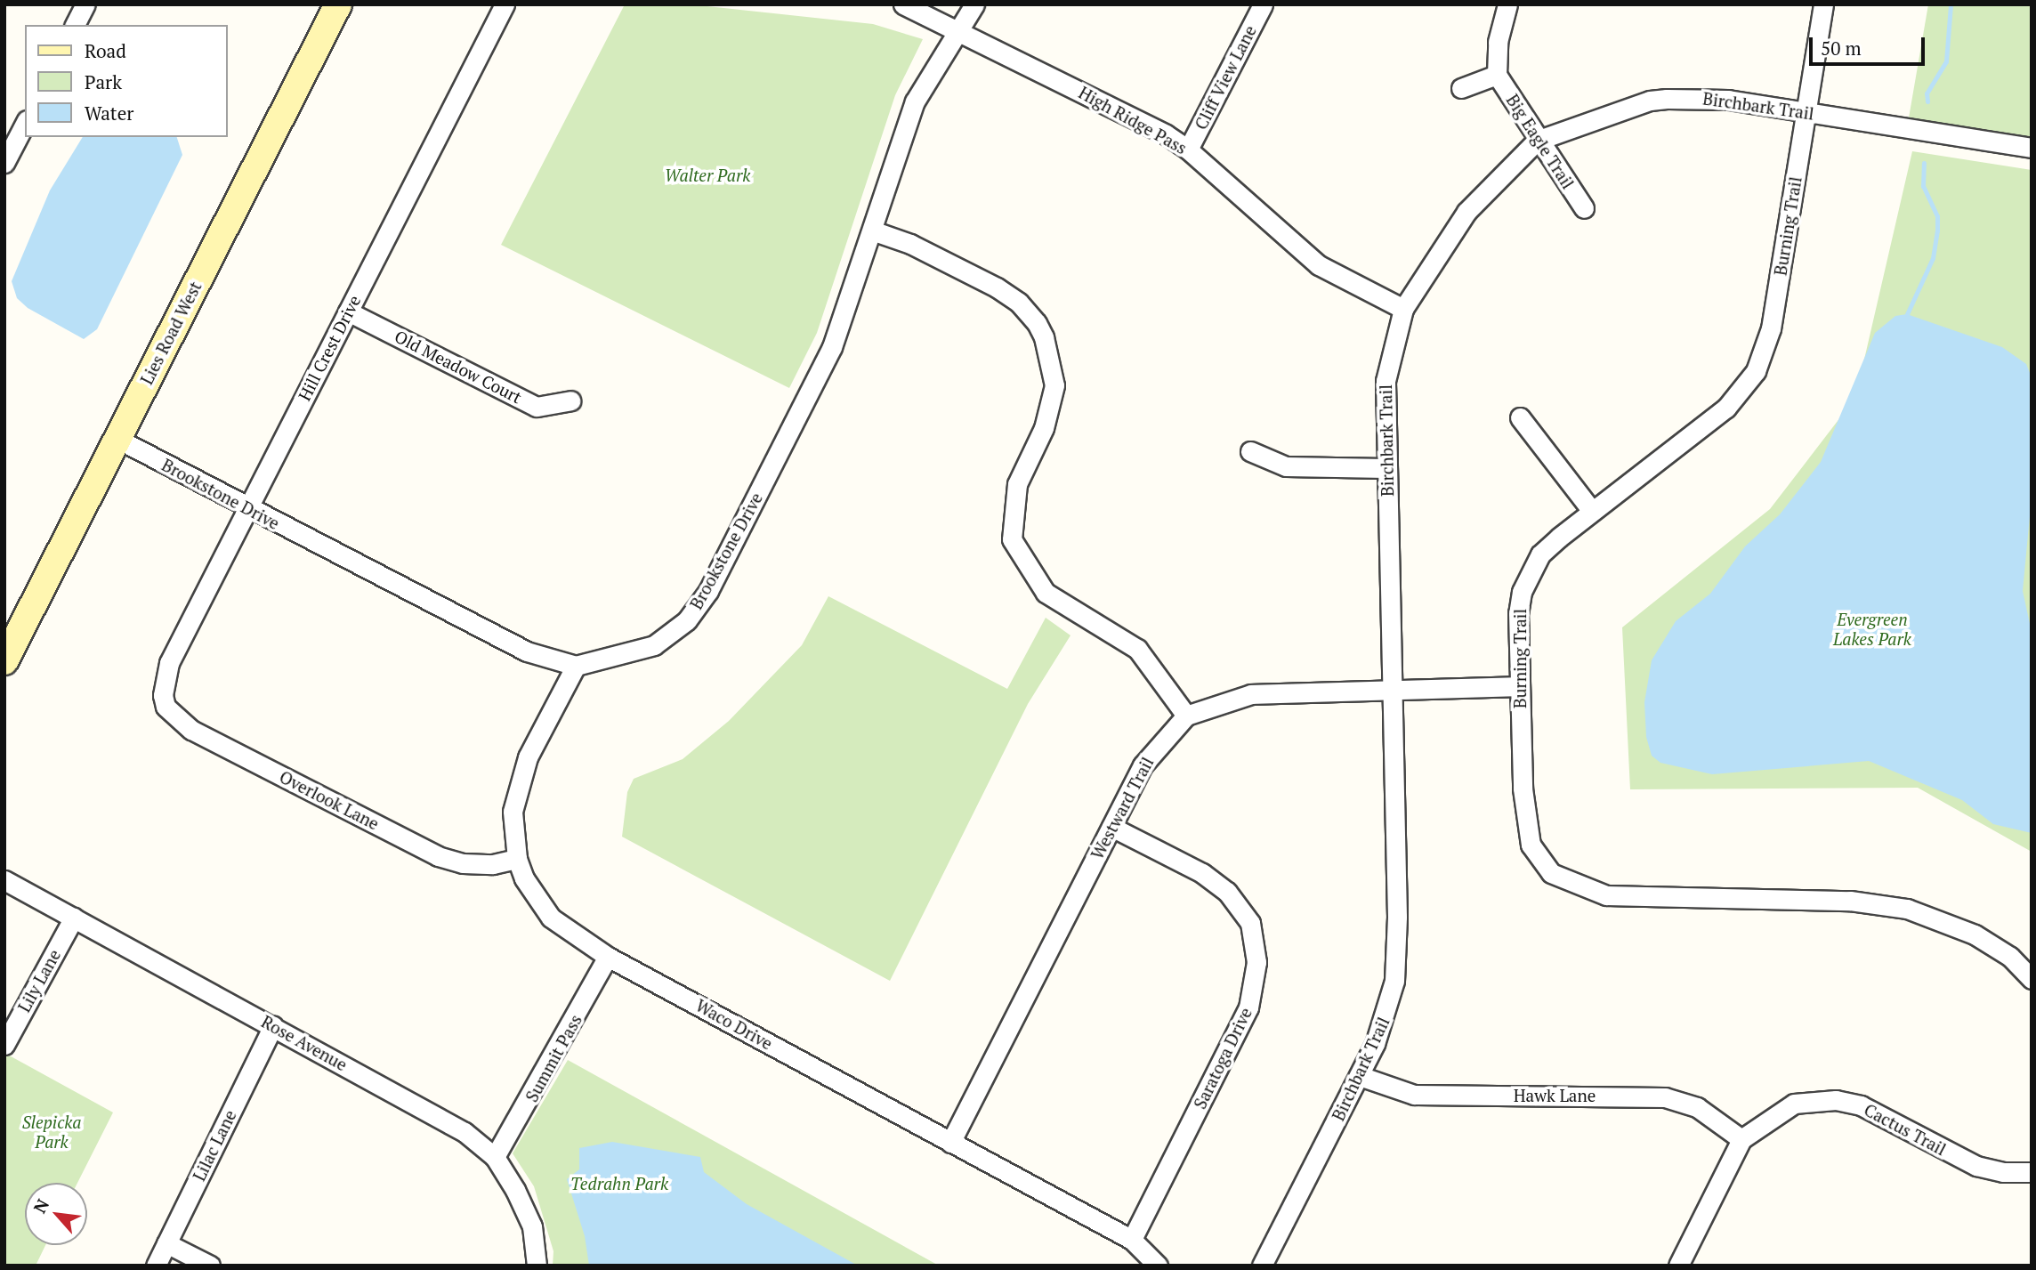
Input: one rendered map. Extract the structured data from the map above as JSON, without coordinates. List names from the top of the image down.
{
  "streets": {
    "street": [
      "Cliff View Lane",
      "Birchbark Trail",
      "High Ridge Pass",
      "Big Eagle Trail",
      "Burning Trail",
      "Lies Road West",
      "Hill Crest Drive",
      "Old Meadow Court",
      "Brookstone Drive",
      "Overlook Lane",
      "Westward Trail",
      "Lily Lane",
      "Waco Drive",
      "Rose Avenue",
      "Summit Pass",
      "Saratoga Drive",
      "Hawk Lane",
      "Cactus Trail",
      "Lilac Lane"
    ]
  },
  "crossings": [
    ["Cliff View Lane", "High Ridge Pass"],
    ["Birchbark Trail", "High Ridge Pass"],
    ["Birchbark Trail", "Big Eagle Trail"],
    ["Birchbark Trail", "Burning Trail"],
    ["Birchbark Trail", "Westward Trail"],
    ["Birchbark Trail", "Hawk Lane"],
    ["High Ridge Pass", "Brookstone Drive"],
    ["Burning Trail", "Westward Trail"],
    ["Lies Road West", "Brookstone Drive"],
    ["Hill Crest Drive", "Old Meadow Court"],
    ["Hill Crest Drive", "Brookstone Drive"],
    ["Hill Crest Drive", "Overlook Lane"],
    ["Brookstone Drive", "Waco Drive"],
    ["Overlook Lane", "Waco Drive"],
    ["Westward Trail", "Waco Drive"],
    ["Westward Trail", "Saratoga Drive"],
    ["Lily Lane", "Rose Avenue"],
    ["Waco Drive", "Summit Pass"],
    ["Waco Drive", "Saratoga Drive"],
    ["Rose Avenue", "Summit Pass"],
    ["Rose Avenue", "Lilac Lane"],
    ["Hawk Lane", "Cactus Trail"]
  ],
  "parks": [
    "Walter Park",
    "Evergreen Lakes Park",
    "Slepicka Park",
    "Tedrahn Park"
  ],
  "legend": ["Road", "Park", "Water"],
  "scale_bar": "50 m",
  "north": "top left"
}
